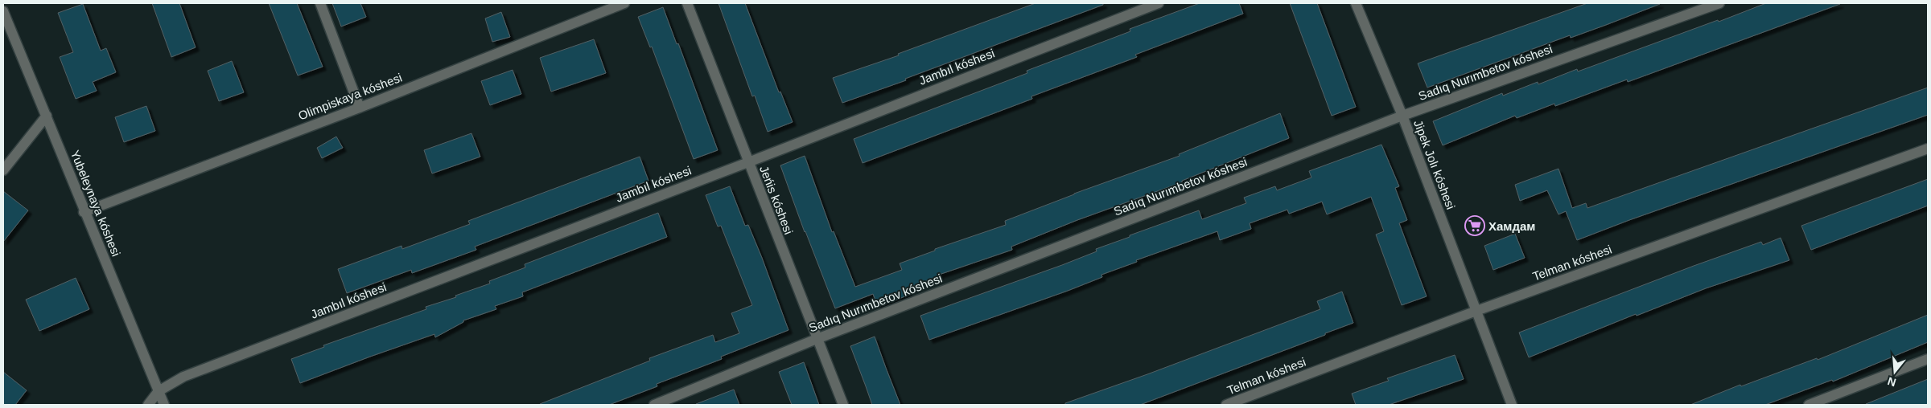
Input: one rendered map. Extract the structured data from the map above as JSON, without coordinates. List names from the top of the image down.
{
  "streets": {
    "street": [
      "Jambıl kóshesi",
      "Sadıq Nurımbetov kóshesi",
      "Olimpiskaya kóshesi",
      "Jipek Jolı kóshesi",
      "Jeńis kóshesi",
      "Yubeleynaya kóshesi",
      "Telman kóshesi"
    ]
  },
  "crossings": [
    ["Jambıl kóshesi", "Jeńis kóshesi"],
    ["Jambıl kóshesi", "Yubeleynaya kóshesi"],
    ["Sadıq Nurımbetov kóshesi", "Jipek Jolı kóshesi"],
    ["Sadıq Nurımbetov kóshesi", "Jeńis kóshesi"],
    ["Olimpiskaya kóshesi", "Yubeleynaya kóshesi"],
    ["Jipek Jolı kóshesi", "Telman kóshesi"]
  ],
  "places": {
    "supermarket": ["Хамдам"]
  },
  "north": "bottom"
}
